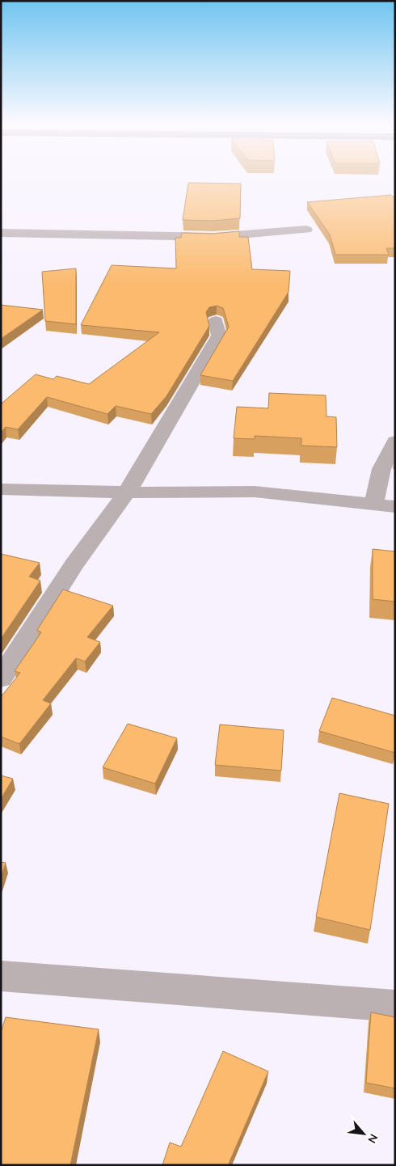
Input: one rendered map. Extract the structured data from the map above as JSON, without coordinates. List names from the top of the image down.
{
  "north": "bottom right"
}
